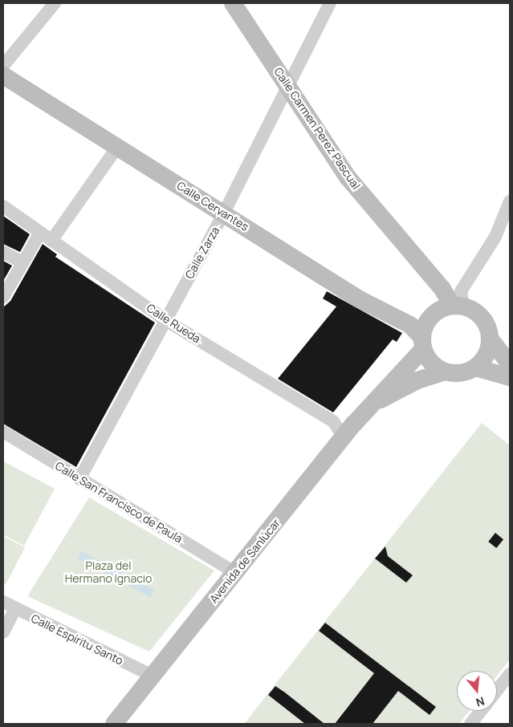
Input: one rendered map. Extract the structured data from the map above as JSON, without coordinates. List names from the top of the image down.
{
  "streets": {
    "street": [
      "Calle Carmen Perez Pascual",
      "Calle Cervantes",
      "Calle Zarza",
      "Calle Rueda",
      "Calle San Francisco de Paula",
      "Avenida de Sanlúcar",
      "Calle Espíritu Santo"
    ]
  },
  "crossings": [
    ["Calle Carmen Perez Pascual", "Calle Cervantes"],
    ["Calle Carmen Perez Pascual", "Calle Zarza"],
    ["Calle Cervantes", "Calle Zarza"],
    ["Calle Zarza", "Calle Rueda"],
    ["Calle Zarza", "Calle San Francisco de Paula"],
    ["Calle Rueda", "Avenida de Sanlúcar"],
    ["Calle San Francisco de Paula", "Avenida de Sanlúcar"],
    ["Avenida de Sanlúcar", "Calle Espíritu Santo"]
  ],
  "parks": ["Plaza del Hermano Ignacio"],
  "north": "bottom"
}
